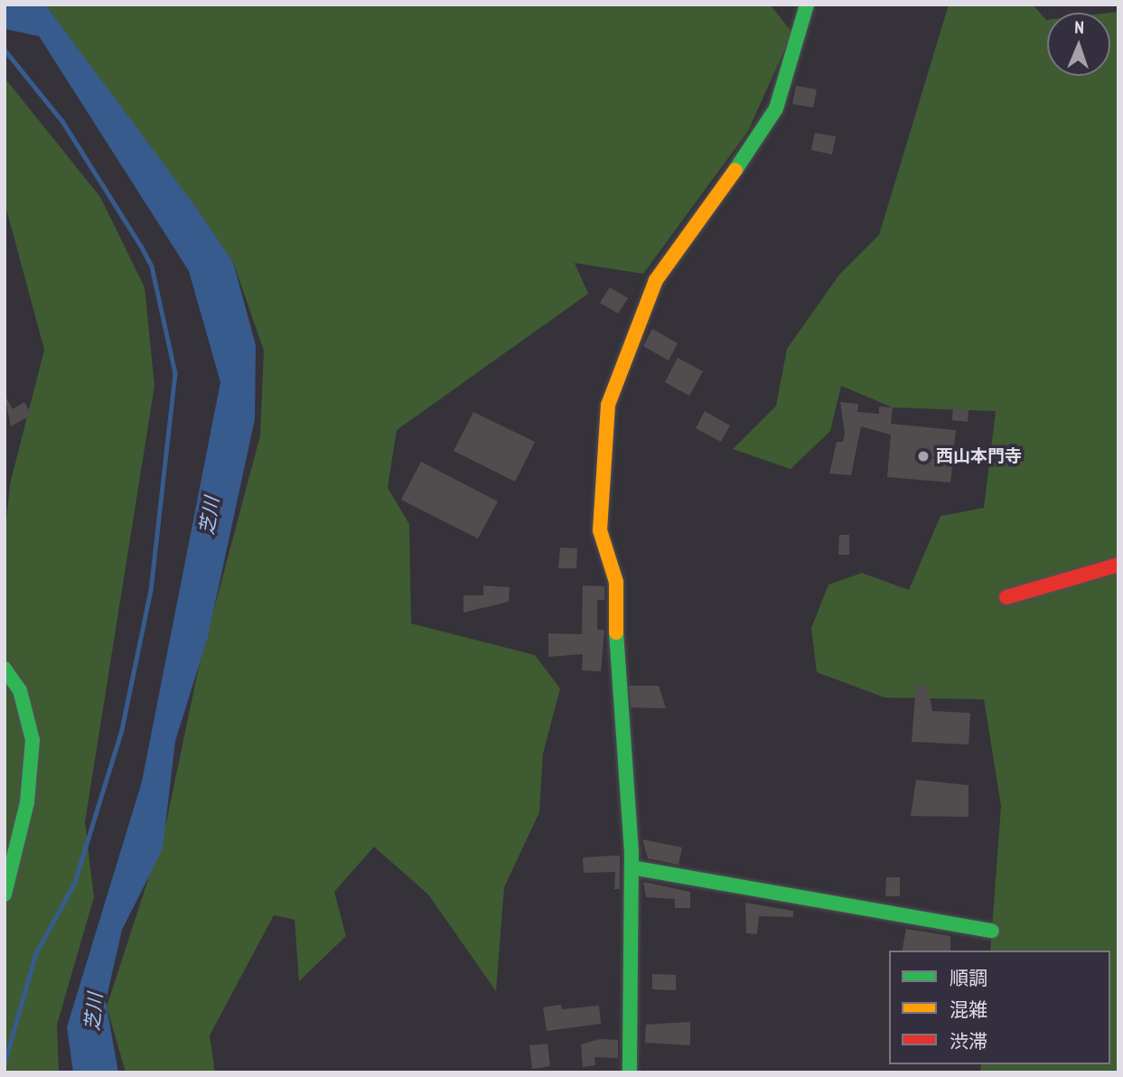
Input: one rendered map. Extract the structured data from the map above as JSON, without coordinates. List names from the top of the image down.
{
  "water": ["芝川"],
  "places": ["西山本門寺"],
  "legend": ["順調", "混雑", "渋滞"],
  "north": "top"
}
